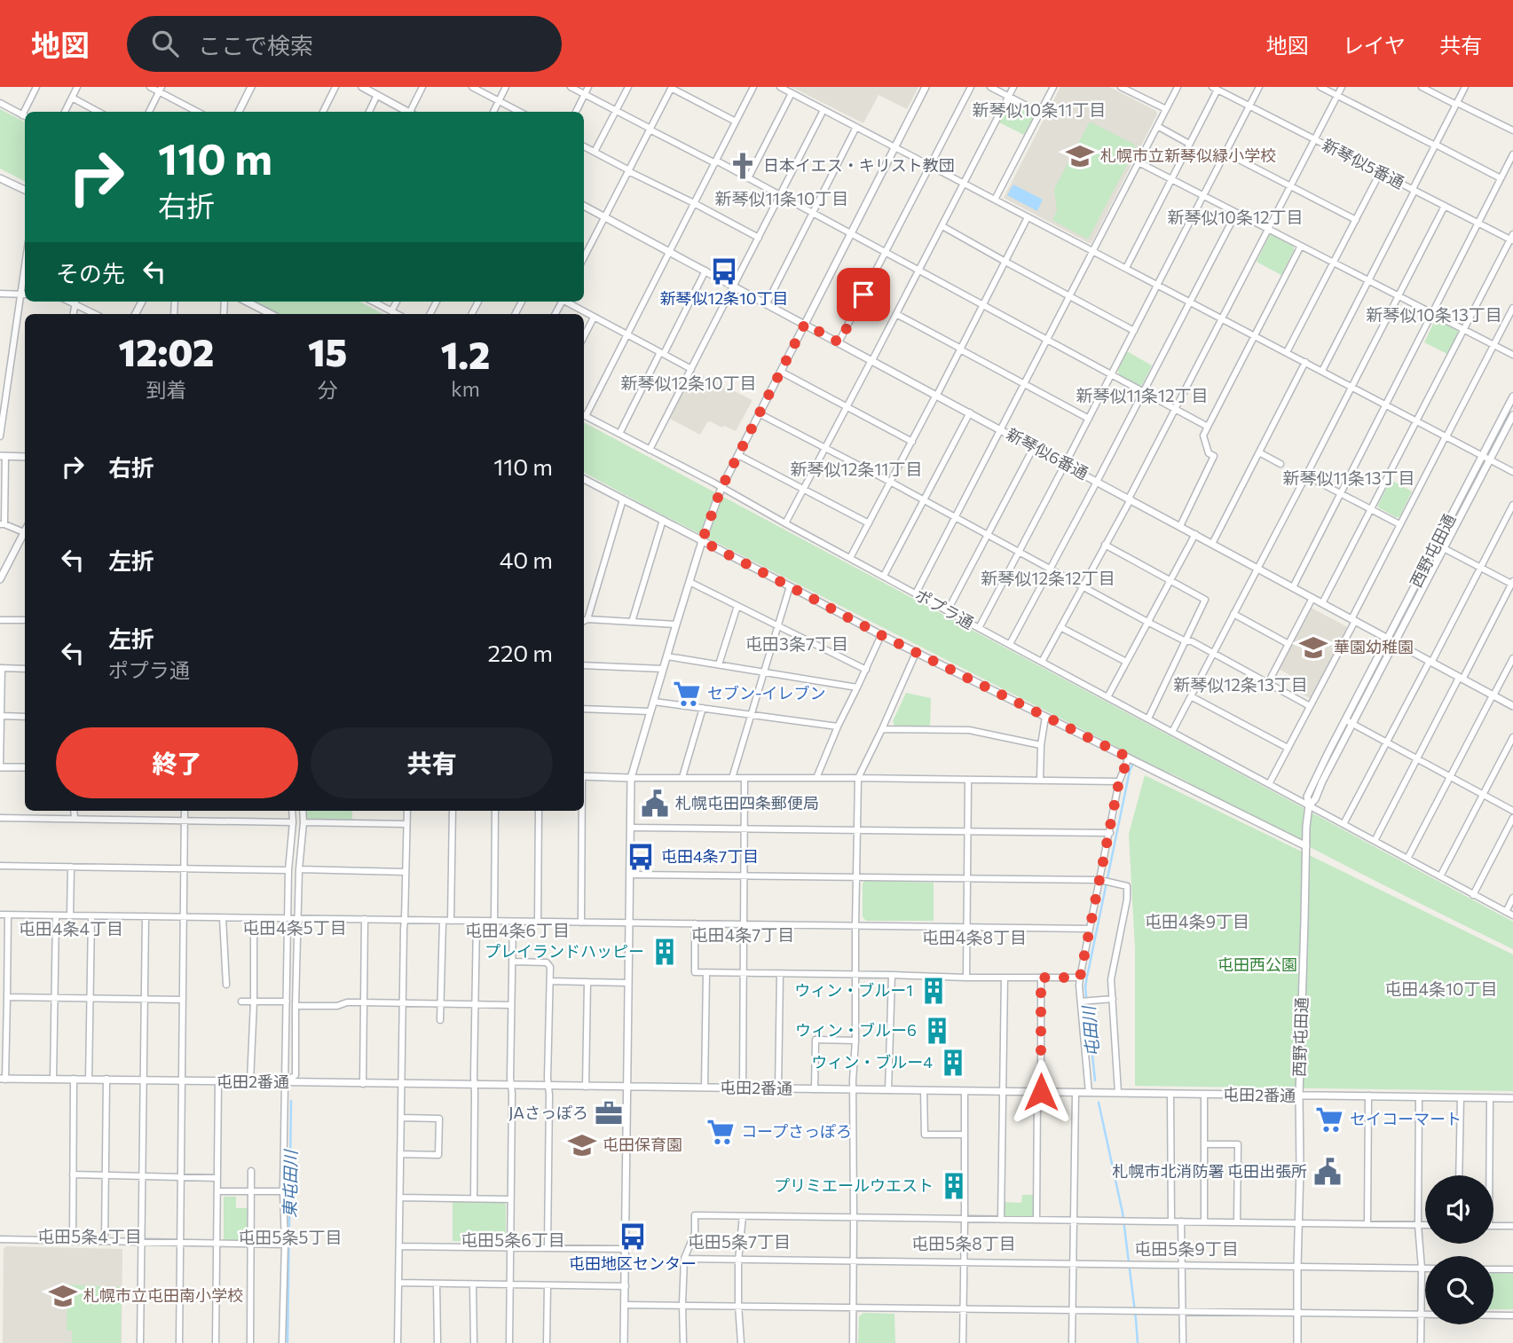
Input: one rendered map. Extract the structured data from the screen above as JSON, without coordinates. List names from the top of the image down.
{
  "streets": {
    "street": [
      "新琴似5番通",
      "新琴似6番通",
      "西野屯田通",
      "ポプラ通",
      "屯田2番通"
    ]
  },
  "crossings": [
    ["新琴似6番通", "西野屯田通"],
    ["西野屯田通", "ポプラ通"],
    ["西野屯田通", "屯田2番通"]
  ],
  "districts": [
    "新琴似10条11丁目",
    "新琴似11条10丁目",
    "新琴似10条12丁目",
    "新琴似10条13丁目",
    "新琴似12条10丁目",
    "新琴似11条12丁目",
    "新琴似12条11丁目",
    "新琴似11条13丁目",
    "新琴似12条12丁目",
    "屯田3条7丁目",
    "新琴似12条13丁目",
    "屯田4条9丁目",
    "屯田4条5丁目",
    "屯田4条4丁目",
    "屯田4条6丁目",
    "屯田4条7丁目",
    "屯田4条8丁目",
    "屯田4条10丁目",
    "屯田5条4丁目",
    "屯田5条5丁目",
    "屯田5条6丁目",
    "屯田5条7丁目",
    "屯田5条8丁目",
    "屯田5条9丁目"
  ],
  "water": ["屯田川", "東屯田川"],
  "parks": ["屯田西公園"],
  "places": {
    "school or university": [
      "札幌市立新琴似緑小学校",
      "華園幼稚園",
      "屯田保育園",
      "札幌市立屯田南小学校"
    ],
    "church": ["日本イエス・キリスト教団"],
    "bus stop": ["新琴似12条10丁目", "屯田4条7丁目", "屯田地区センター"],
    "supermarket": ["セブン-イレブン", "セイコーマート", "コープさっぽろ"],
    "public building": ["札幌屯田四条郵便局", "札幌市北消防署 屯田出張所"],
    "building": [
      "プレイランドハッピー",
      "ウィン・ブルー1",
      "ウィン・ブルー6",
      "ウィン・ブルー4",
      "プリミエールウエスト"
    ],
    "office": ["JAさっぽろ"]
  },
  "page": {
    "header": "地図",
    "search": "ここで検索",
    "nav": ["地図", "レイヤ", "共有"],
    "turn": ["110 m", "右折"],
    "then": "その先",
    "eta": [
      "12:02",
      "到着",
      "15",
      "分",
      "1.2",
      "km"
    ],
    "list": [
      {
        "name": "右折",
        "value": "110 m"
      },
      {
        "name": "左折",
        "value": "40 m"
      },
      {
        "name": "左折",
        "note": "ポプラ通",
        "value": "220 m"
      }
    ],
    "buttons": ["終了", "共有"]
  }
}
